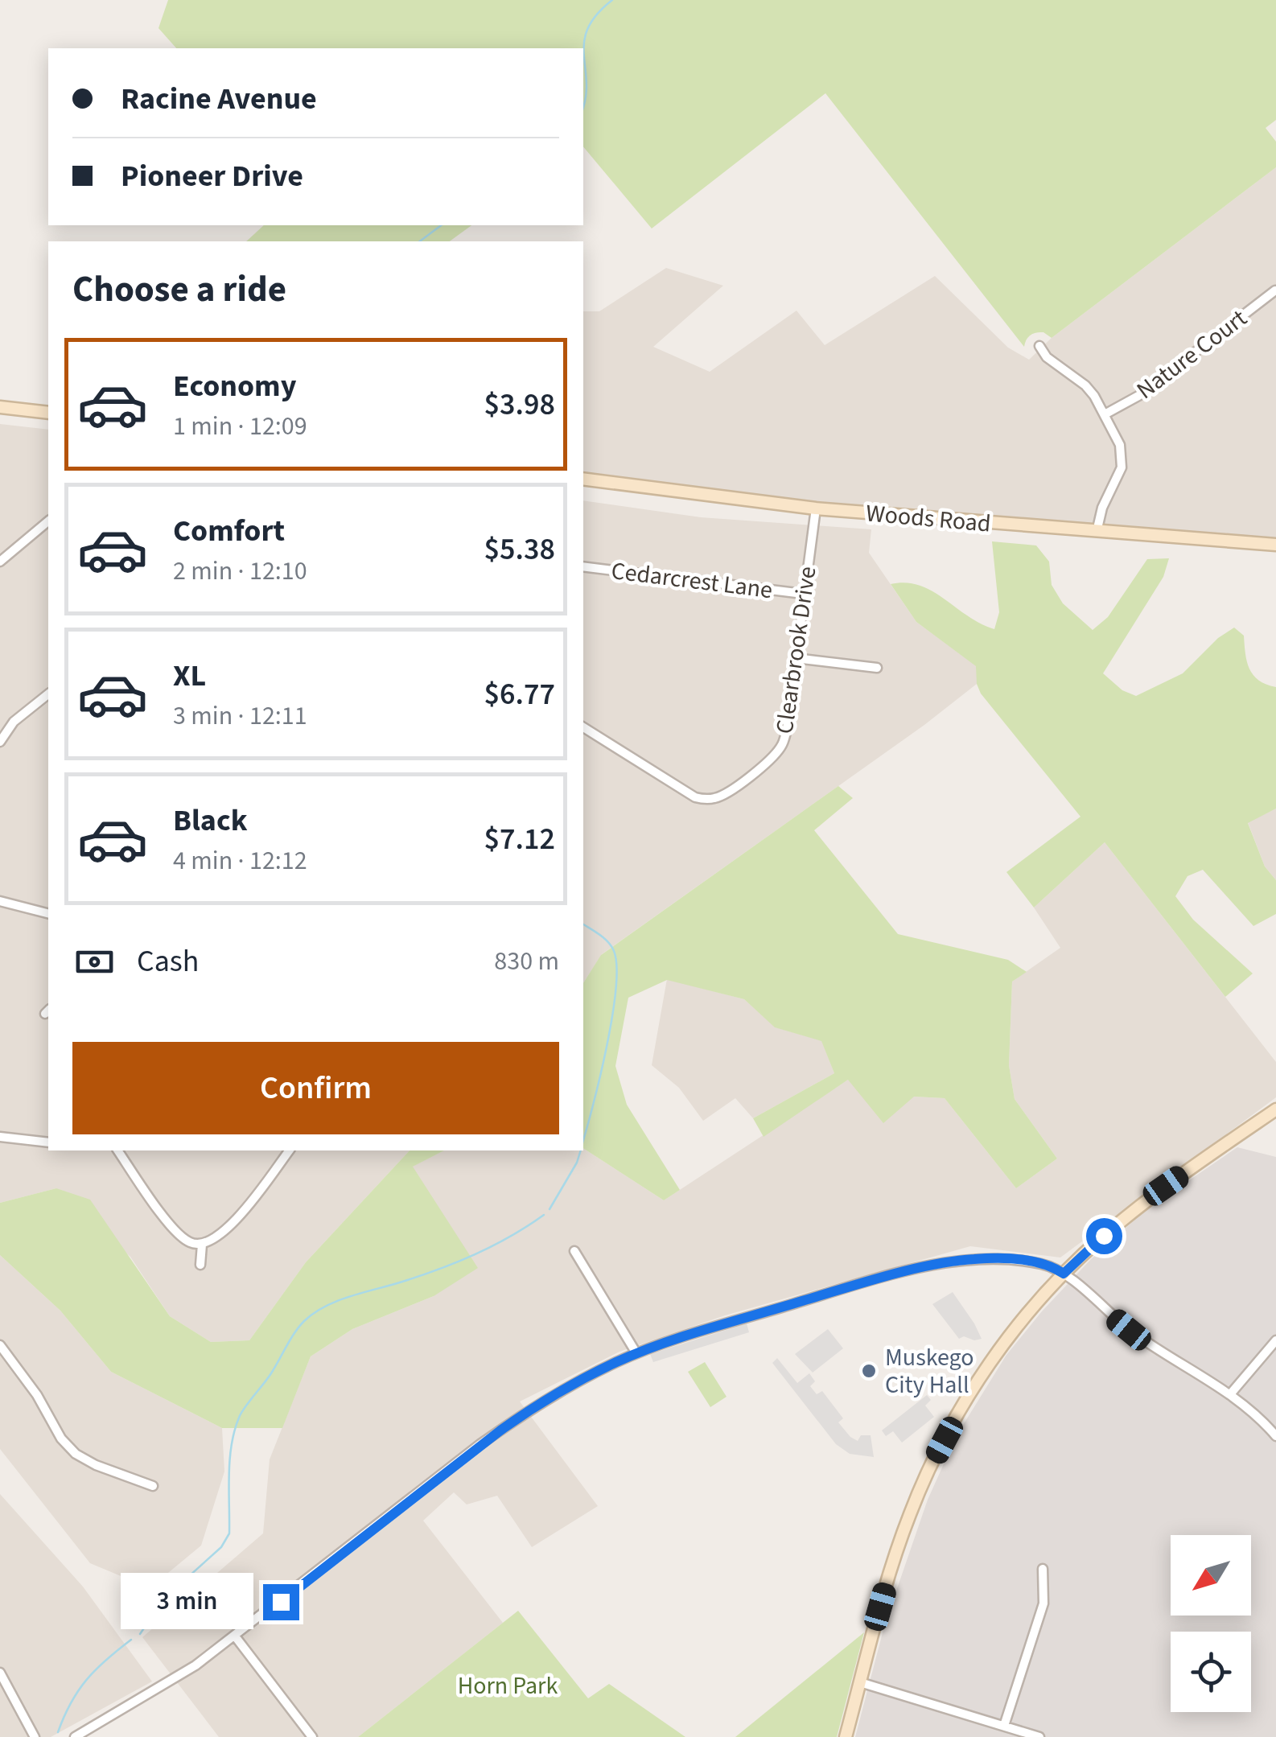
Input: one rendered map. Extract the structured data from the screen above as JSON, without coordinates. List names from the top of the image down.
{
  "streets": {
    "main road": ["Woods Road"],
    "street": ["Nature Court", "Cedarcrest Lane", "Clearbrook Drive"]
  },
  "crossings": [
    ["Woods Road", "Clearbrook Drive"],
    ["Cedarcrest Lane", "Clearbrook Drive"]
  ],
  "parks": ["Horn Park"],
  "places": ["Muskego City Hall"],
  "north": "bottom left",
  "page": {
    "banner": ["Racine Avenue", "Pioneer Drive"],
    "heading": "Choose a ride",
    "list": [
      {
        "name": "Economy",
        "note": "1 min · 12:09",
        "value": "$3.98"
      },
      {
        "name": "Comfort",
        "note": "2 min · 12:10",
        "value": "$5.38"
      },
      {
        "name": "XL",
        "note": "3 min · 12:11",
        "value": "$6.77"
      },
      {
        "name": "Black",
        "note": "4 min · 12:12",
        "value": "$7.12"
      }
    ],
    "pay": ["Cash", "830 m"],
    "buttons": "Confirm",
    "bubble": "3 min"
  }
}
